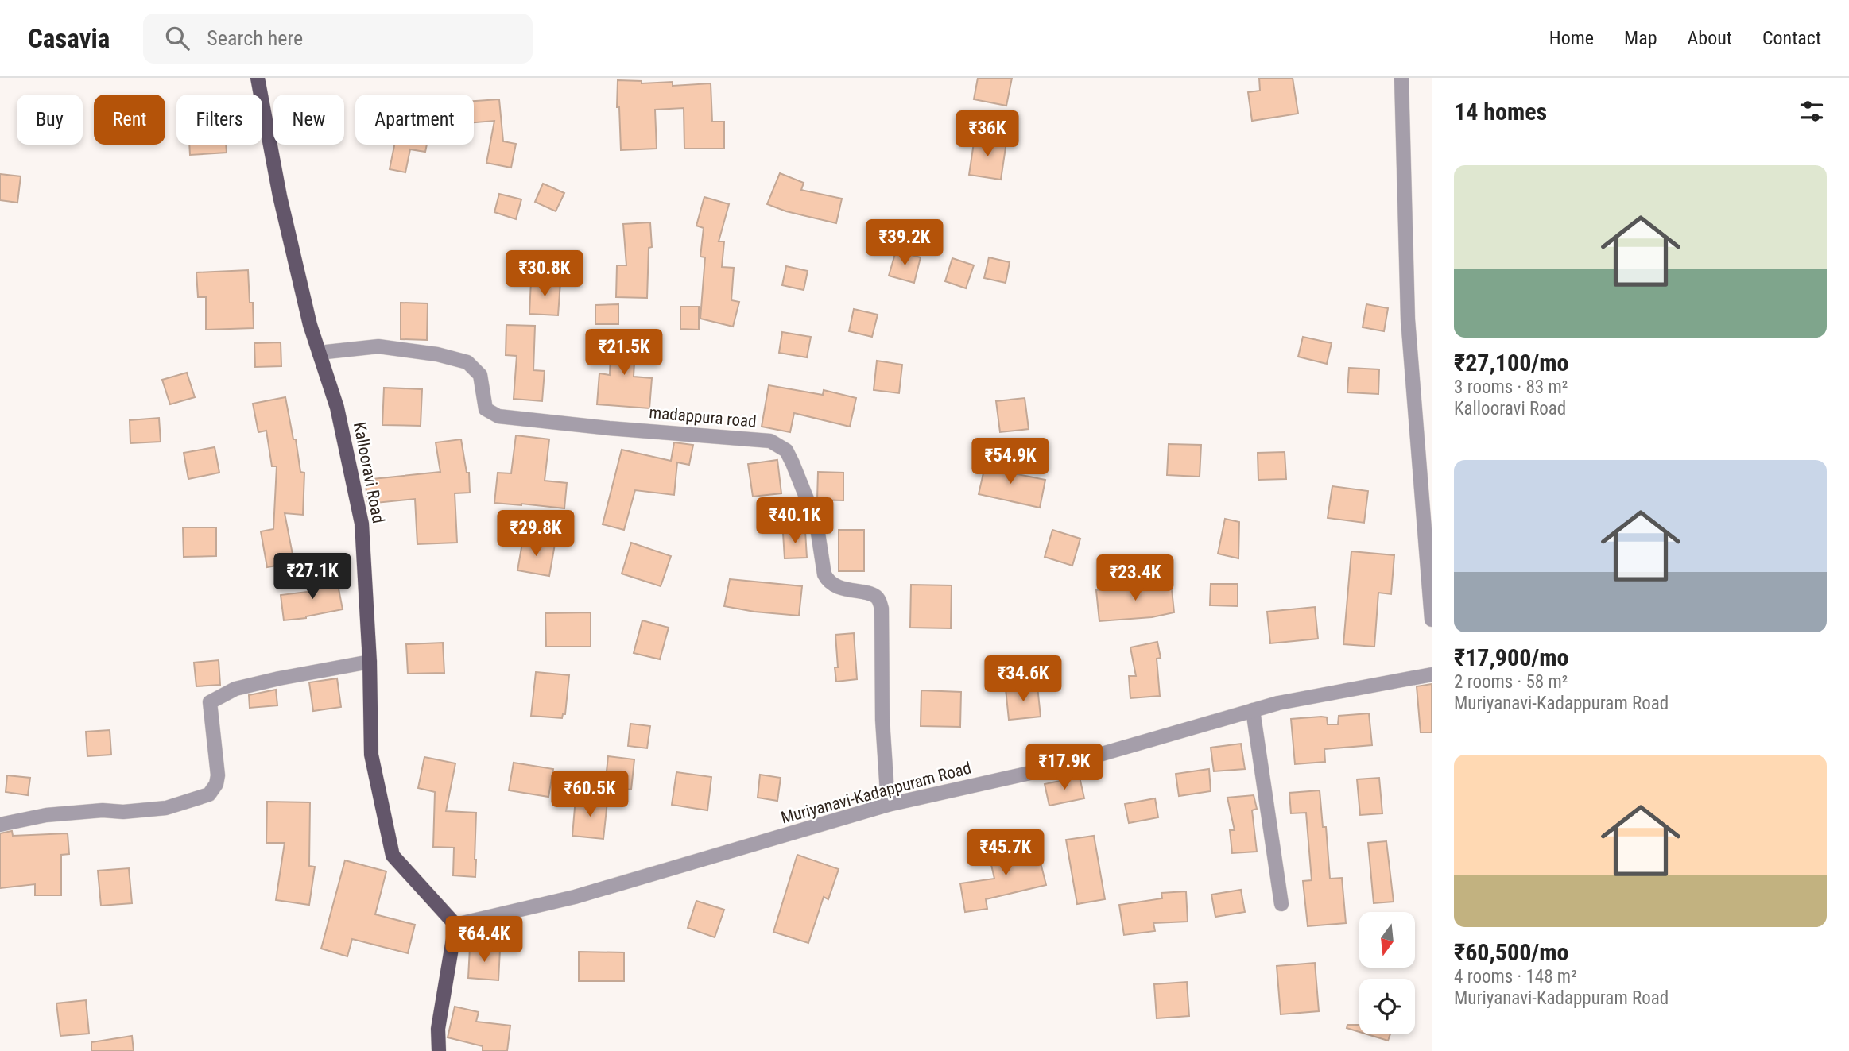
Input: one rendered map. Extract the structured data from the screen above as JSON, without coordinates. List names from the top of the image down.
{
  "streets": {
    "main road": ["Kallooravi Road"],
    "street": ["madappura road", "Muriyanavi-Kadappuram Road"]
  },
  "crossings": [
    ["madappura road", "Kallooravi Road"],
    ["madappura road", "Muriyanavi-Kadappuram Road"],
    ["Kallooravi Road", "Muriyanavi-Kadappuram Road"]
  ],
  "north": "bottom",
  "page": {
    "header": "Casavia",
    "search": "Search here",
    "nav": [
      "Home",
      "Map",
      "About",
      "Contact"
    ],
    "heading": "14 homes",
    "chip": [
      "Buy",
      "Rent",
      "Filters",
      "New",
      "Apartment"
    ],
    "price": [
      "₹36K",
      "₹39.2K",
      "₹30.8K",
      "₹21.5K",
      "₹54.9K",
      "₹40.1K",
      "₹29.8K",
      "₹27.1K",
      "₹23.4K",
      "₹34.6K",
      "₹17.9K",
      "₹60.5K",
      "₹45.7K",
      "₹64.4K"
    ],
    "list": [
      {
        "name": "₹27,100/mo",
        "note": "3 rooms · 83 m² · Kallooravi Road"
      },
      {
        "name": "₹17,900/mo",
        "note": "2 rooms · 58 m² · Muriyanavi-Kadappuram Road"
      },
      {
        "name": "₹60,500/mo",
        "note": "4 rooms · 148 m² · Muriyanavi-Kadappuram Road"
      }
    ]
  }
}
